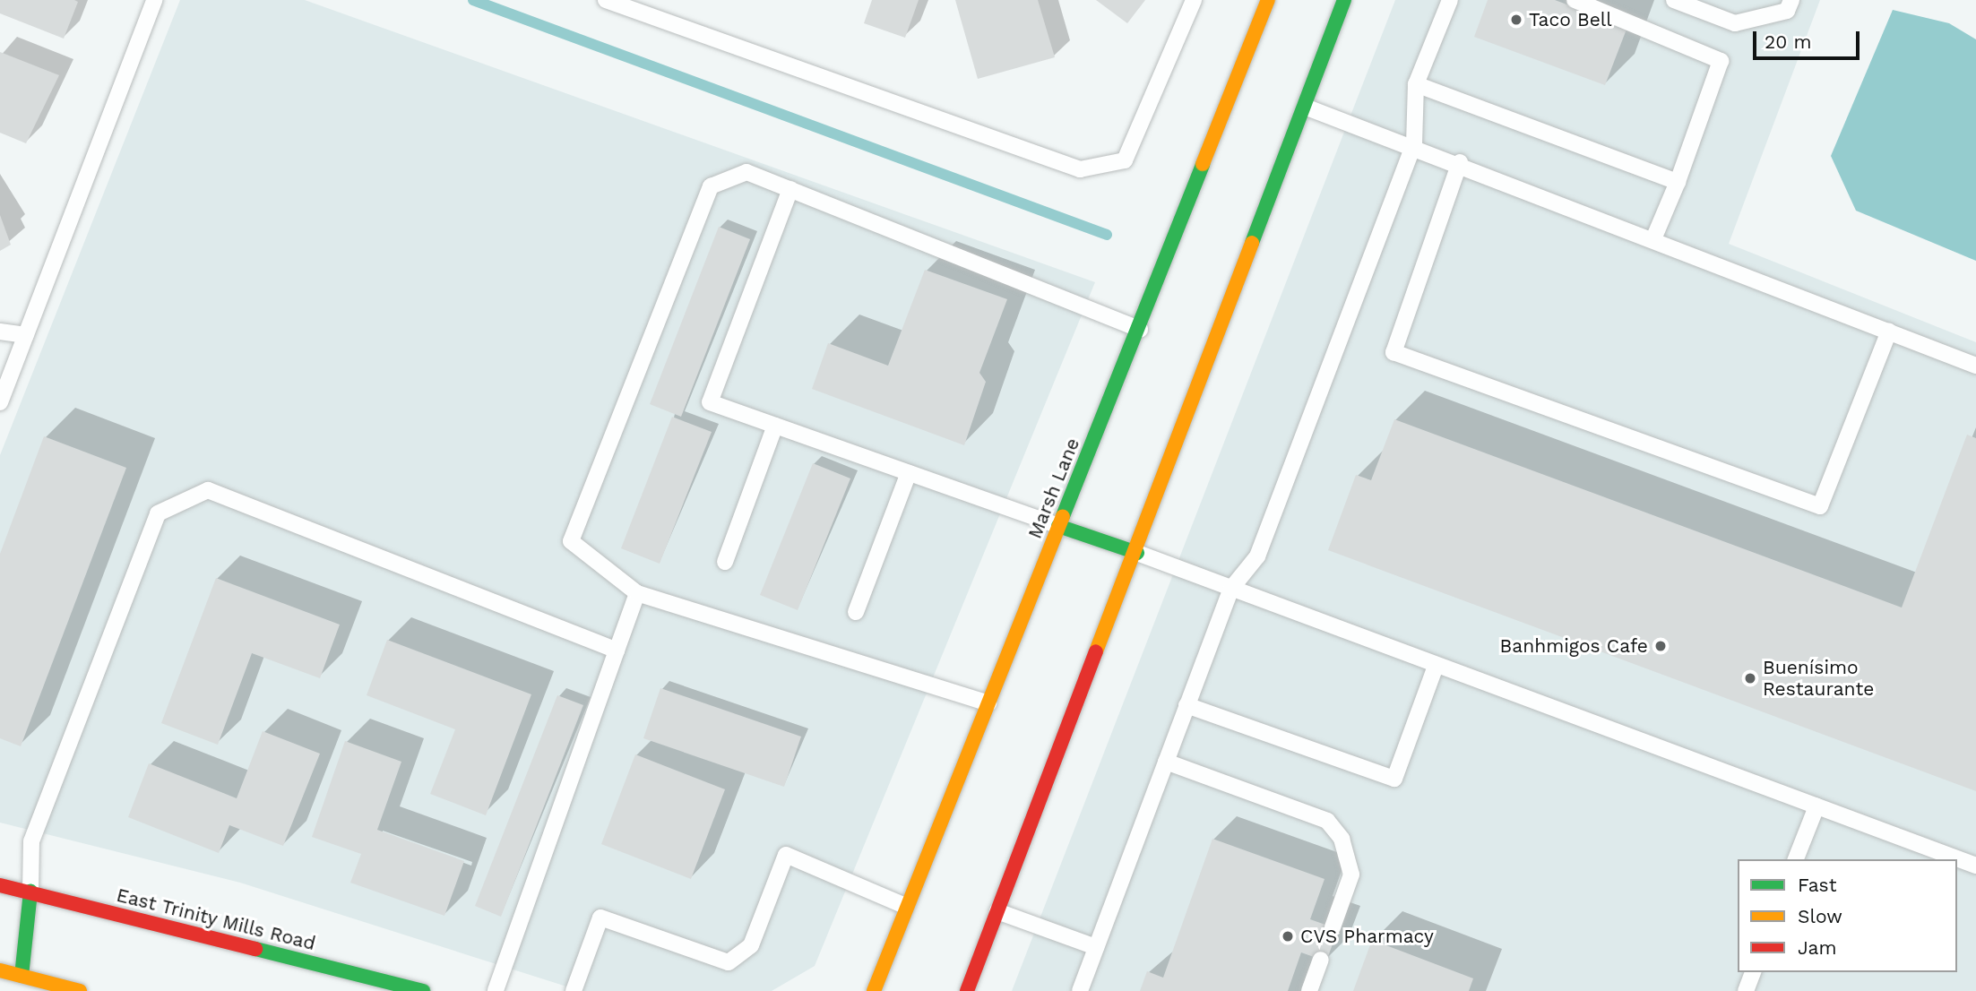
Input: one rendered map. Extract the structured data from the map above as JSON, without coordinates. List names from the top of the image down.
{
  "streets": {
    "main road": ["Marsh Lane", "East Trinity Mills Road"]
  },
  "places": [
    "Taco Bell",
    "Banhmigos Cafe",
    "Buenísimo Restaurante",
    "CVS Pharmacy"
  ],
  "legend": ["Fast", "Slow", "Jam"],
  "scale_bar": "20 m"
}
